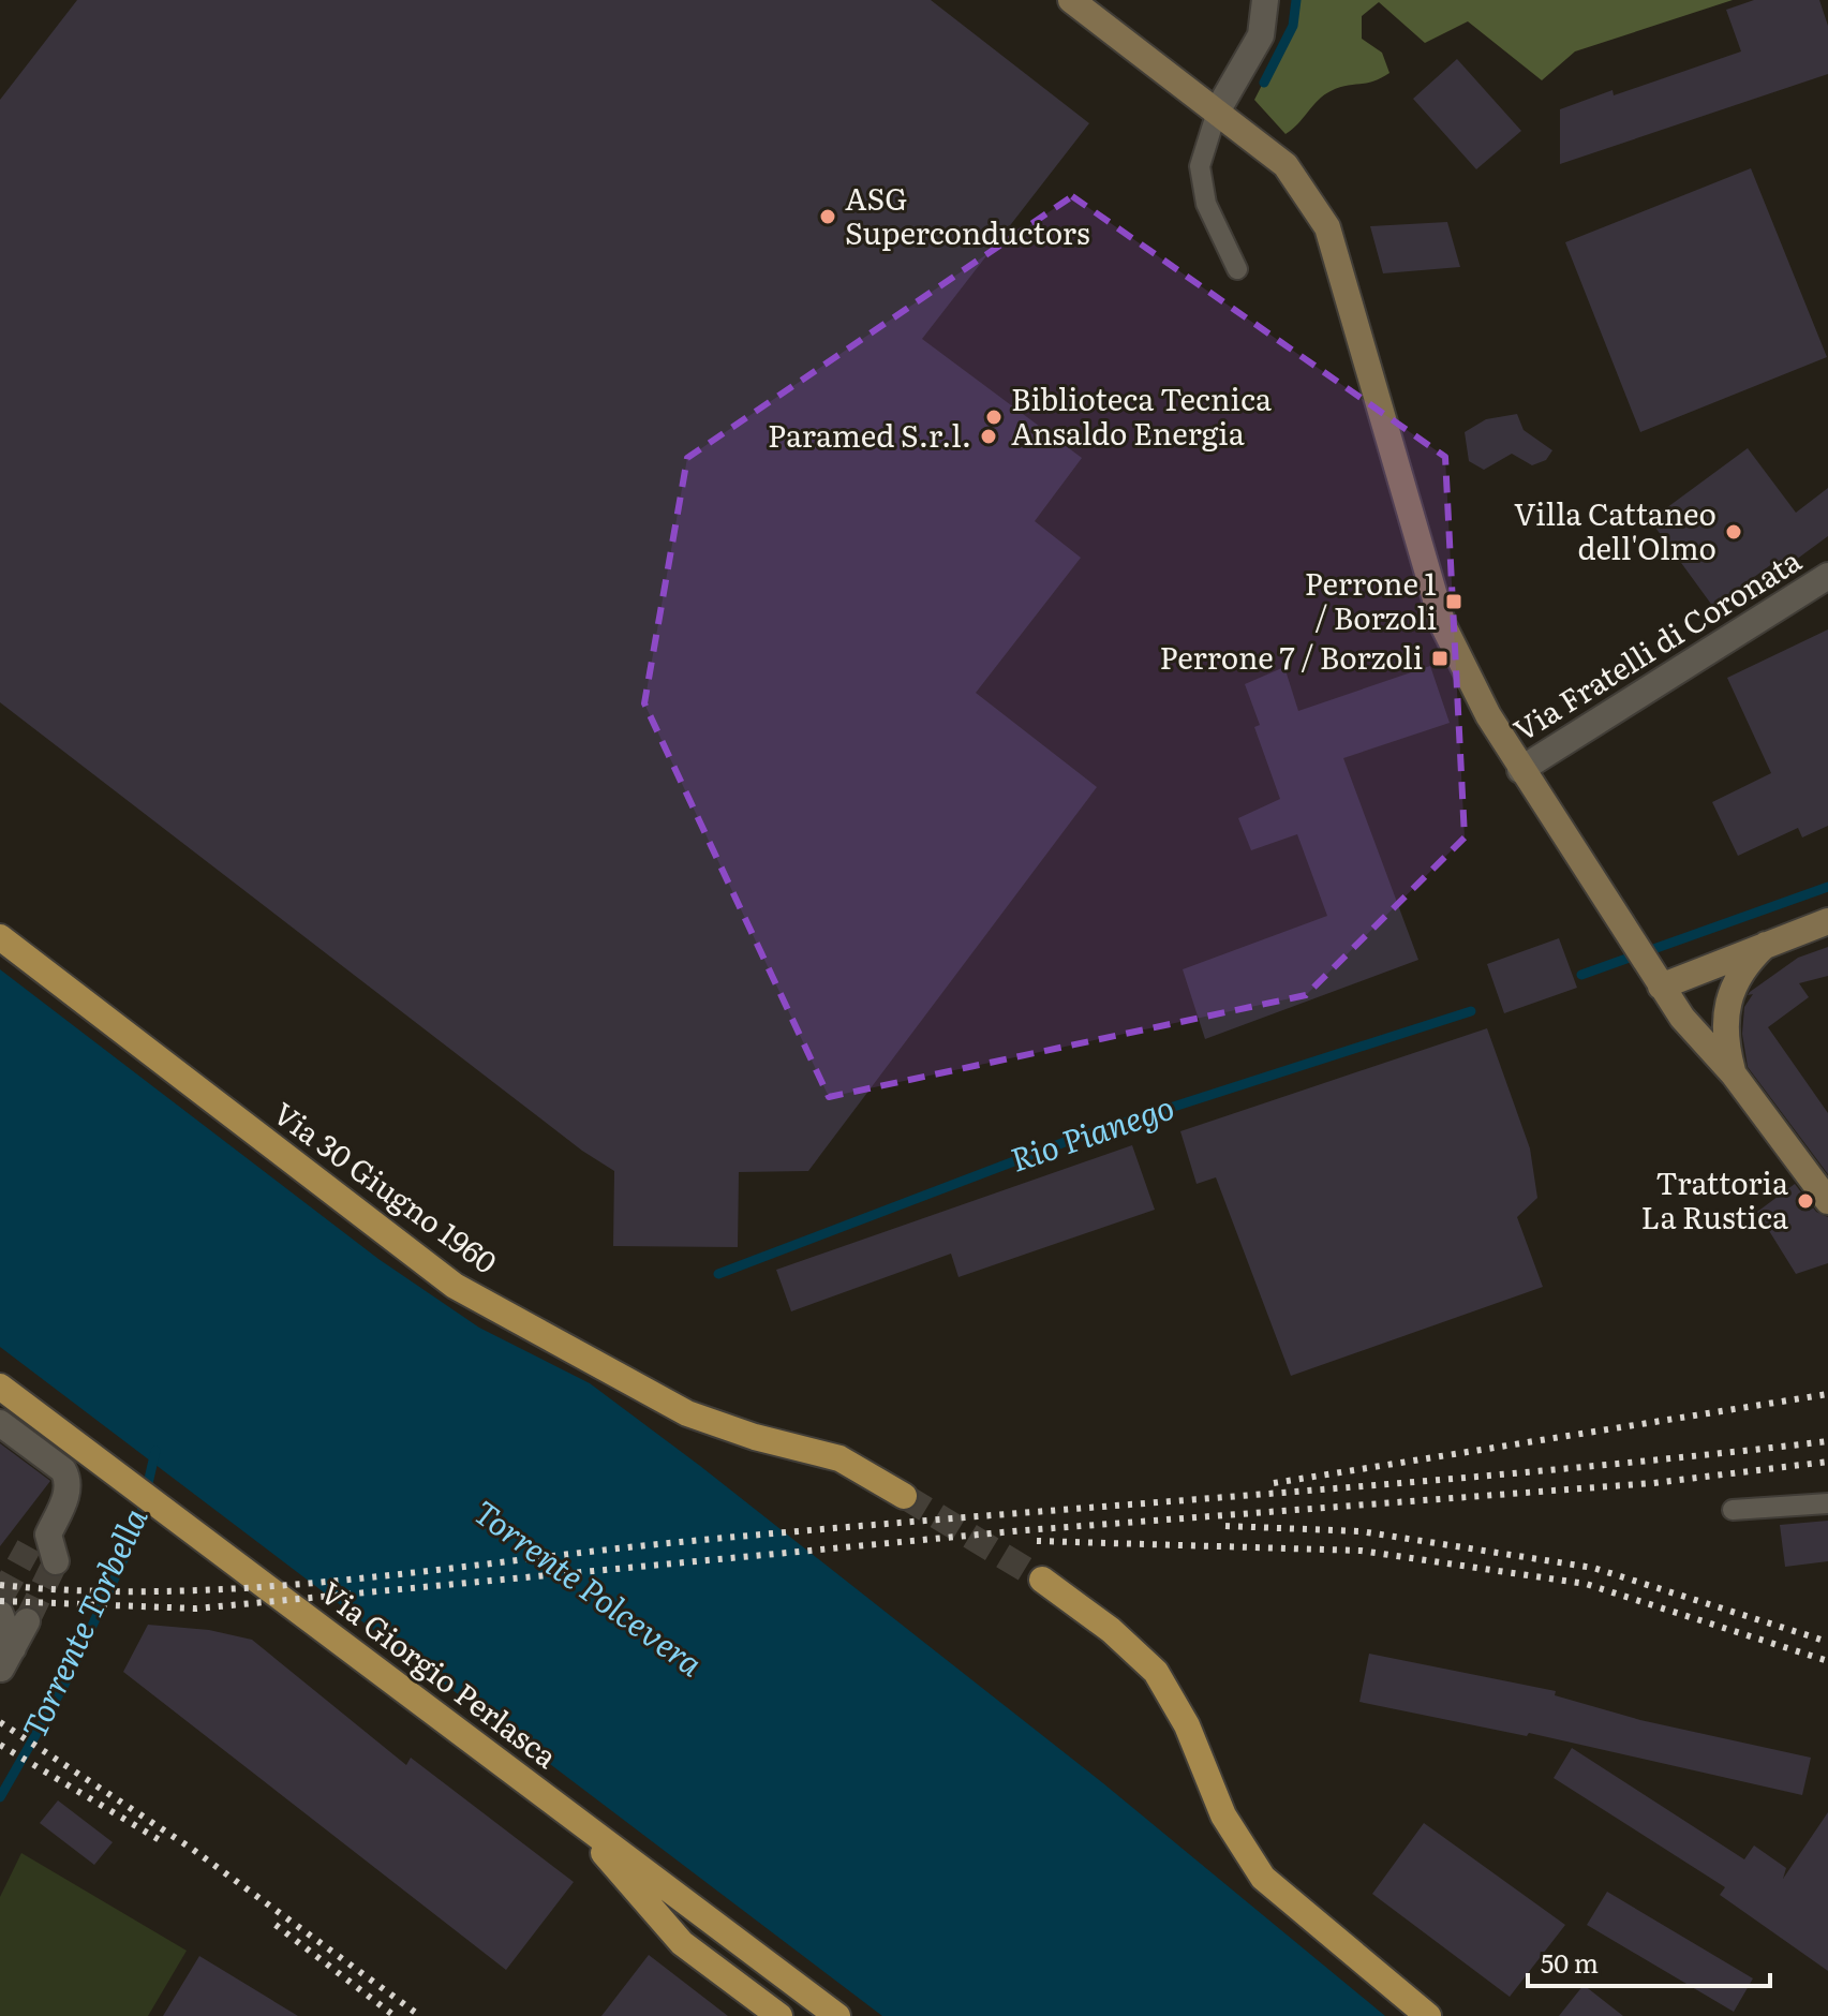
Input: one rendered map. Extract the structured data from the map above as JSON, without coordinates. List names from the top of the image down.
{
  "streets": {
    "main road": ["Via 30 Giugno 1960", "Via Giorgio Perlasca"],
    "street": ["Via Fratelli di Coronata"]
  },
  "water": ["Rio Pianego", "Torrente Polcevera", "Torrente Torbella"],
  "places": {
    "other": [
      "ASG Superconductors",
      "Biblioteca Tecnica Ansaldo Energia",
      "Paramed S.r.l.",
      "Villa Cattaneo dell'Olmo",
      "Trattoria La Rustica"
    ],
    "transit": ["Perrone 1 / Borzoli", "Perrone 7 / Borzoli"]
  },
  "scale_bar": "50 m"
}
